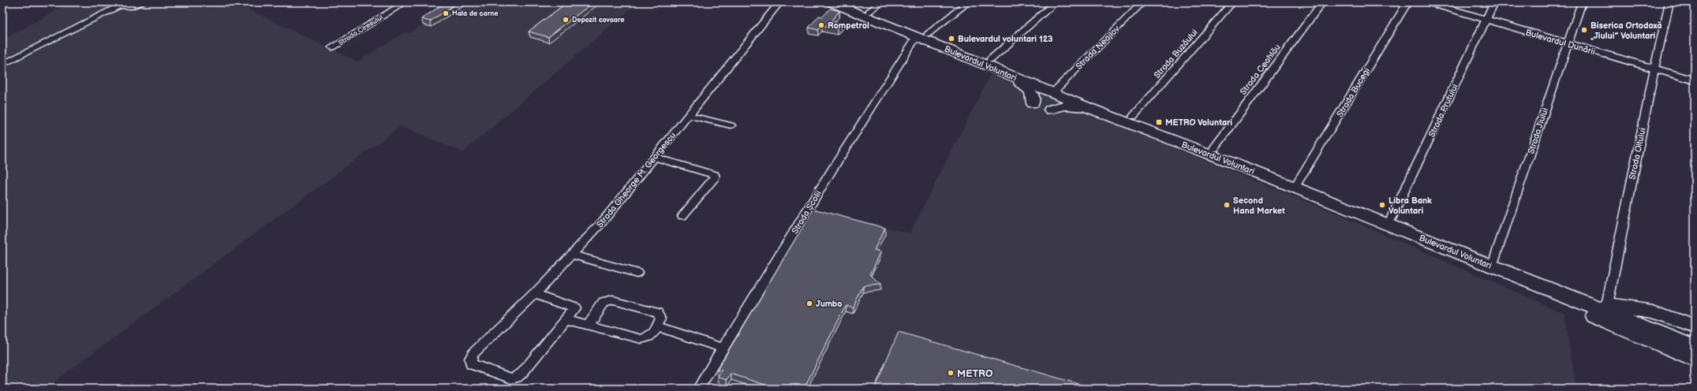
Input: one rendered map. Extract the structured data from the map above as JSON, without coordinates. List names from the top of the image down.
{
  "streets": {
    "highway": ["Bulevardul Voluntari"],
    "street": [
      "Strada Ciresului",
      "Bulevardul Dunării",
      "Strada Neajlov",
      "Strada Buzăului",
      "Strada Ceahlău",
      "Strada Bucegi",
      "Strada Prutului",
      "Strada Jiului",
      "Strada Oltului",
      "Strada Gheorge M. Georgescu",
      "Strada Școlii"
    ]
  },
  "crossings": [
    ["Bulevardul Dunării", "Strada Prutului"],
    ["Bulevardul Dunării", "Strada Jiului"],
    ["Bulevardul Dunării", "Strada Oltului"],
    ["Strada Neajlov", "Bulevardul Voluntari"],
    ["Strada Buzăului", "Bulevardul Voluntari"],
    ["Bulevardul Voluntari", "Strada Ceahlău"],
    ["Bulevardul Voluntari", "Strada Bucegi"],
    ["Bulevardul Voluntari", "Strada Prutului"],
    ["Bulevardul Voluntari", "Strada Jiului"],
    ["Bulevardul Voluntari", "Strada Oltului"],
    ["Bulevardul Voluntari", "Strada Școlii"]
  ],
  "places": {
    "other": [
      "Hala de carne",
      "Depozit covoare",
      "Rompetrol",
      "Biserica Ortodoxă „Jiului” Voluntari",
      "Bulevardul voluntari 123",
      "Second Hand Market",
      "Libra Bank Voluntari",
      "Jumbo",
      "METRO"
    ],
    "transit": ["METRO Voluntari"]
  }
}
